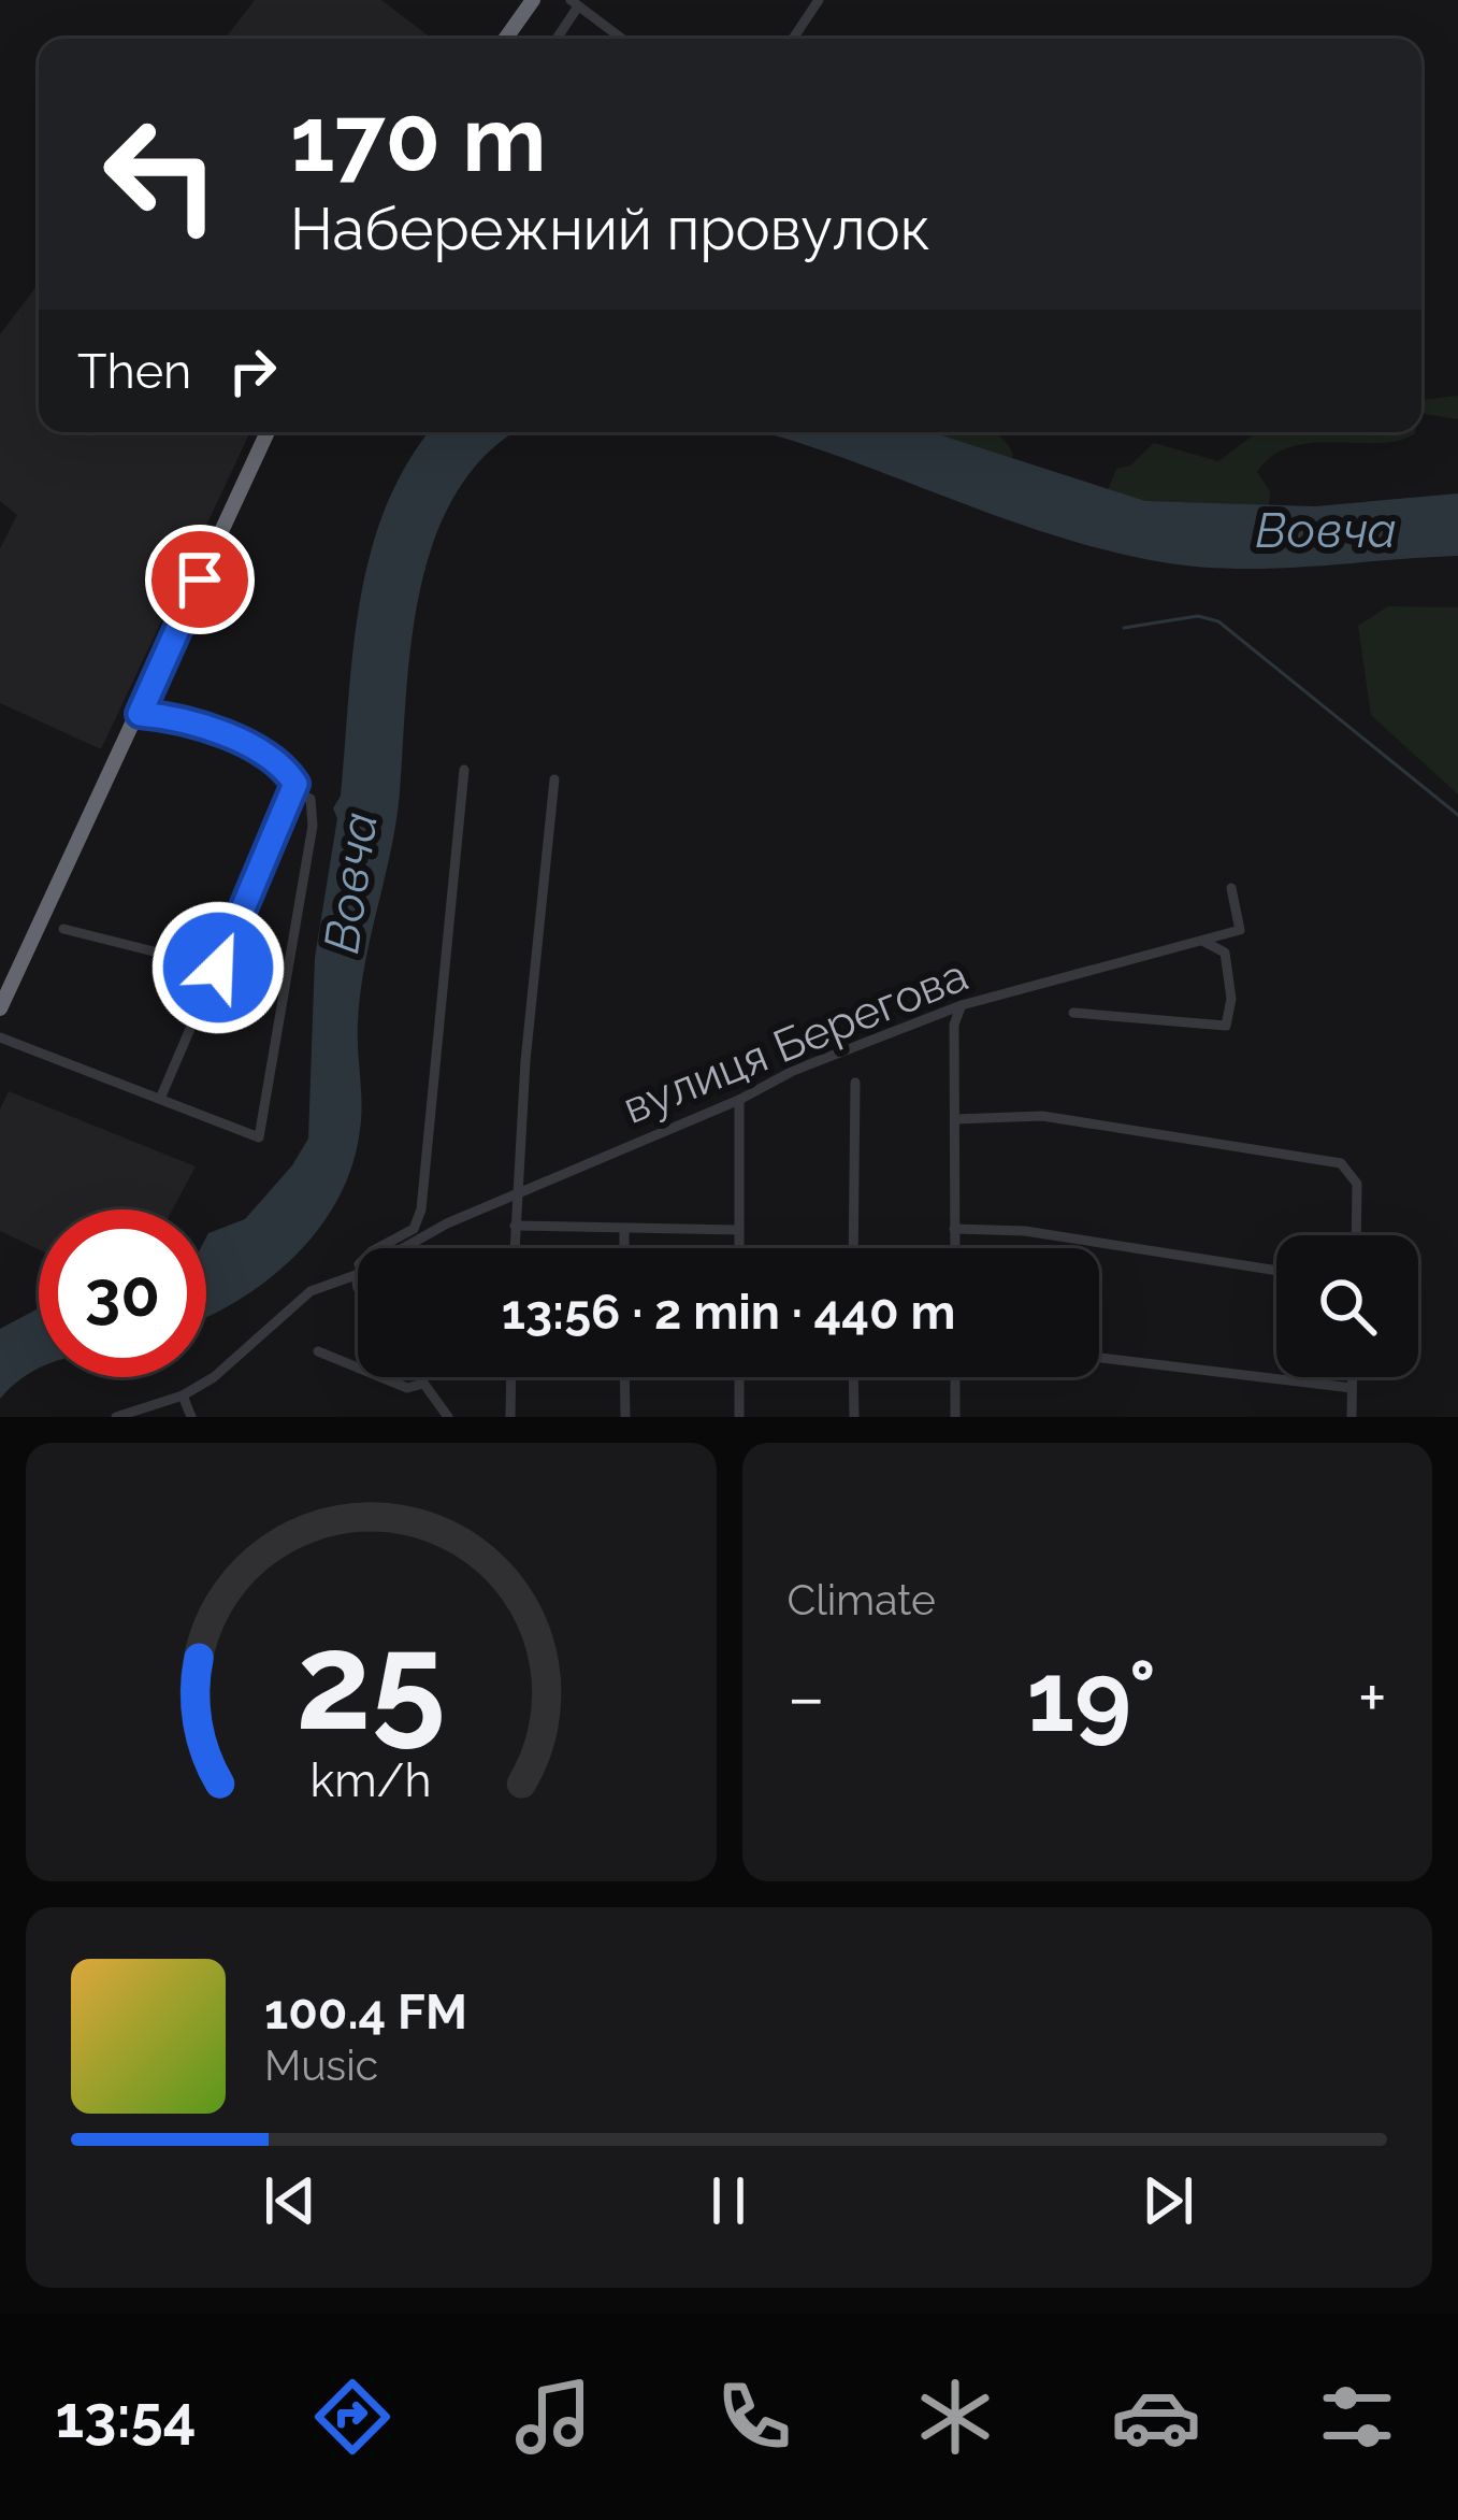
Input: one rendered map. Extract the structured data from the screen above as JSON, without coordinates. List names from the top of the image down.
{
  "streets": {
    "street": ["вулиця Берегова"]
  },
  "water": ["Вовча"],
  "page": {
    "turn": ["170 m", "Набережний провулок"],
    "then": "Then",
    "limit": "30",
    "trip": "13:56 · 2 min · 440 m",
    "tile": "Climate",
    "heat": ["−", "19°", "+"],
    "song": ["100.4 FM", "Music"],
    "tabs": "13:54",
    "gauge": ["25", "km/h"]
  }
}
